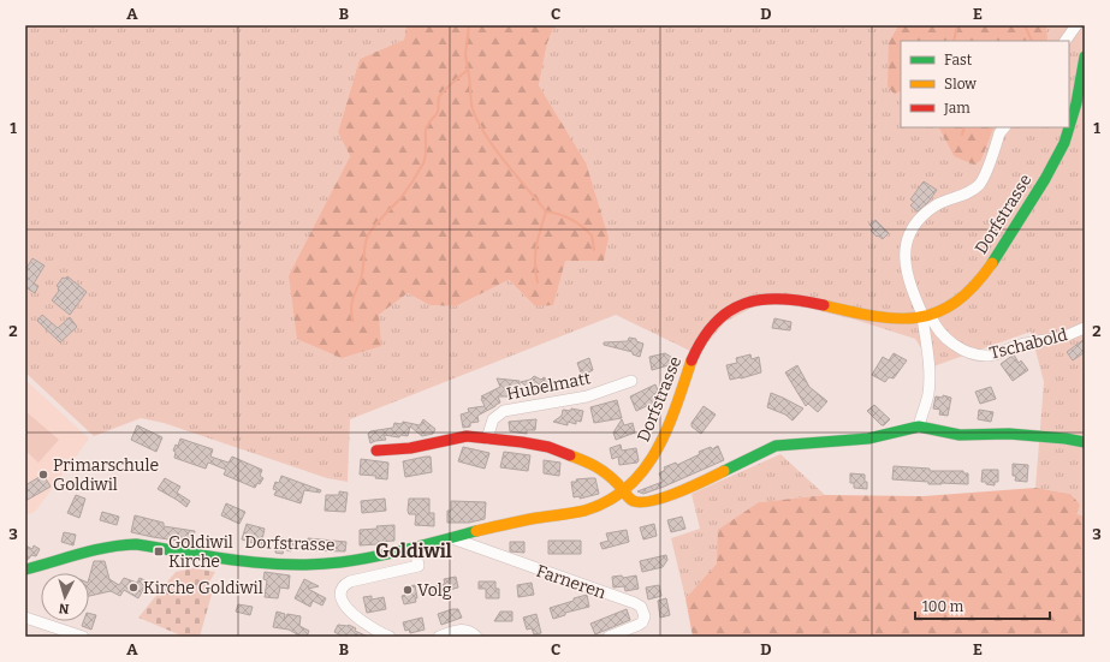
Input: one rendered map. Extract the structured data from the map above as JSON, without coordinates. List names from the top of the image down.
{
  "streets": {
    "street": [
      "Dorfstrasse",
      "Tschabold",
      "Hubelmatt",
      "Farneren"
    ]
  },
  "crossings": [
    ["Dorfstrasse", "Tschabold"],
    ["Dorfstrasse", "Farneren"]
  ],
  "districts": ["Goldiwil"],
  "places": {
    "other": ["Primarschule Goldiwil", "Kirche Goldiwil", "Volg"],
    "transit": ["Goldiwil Kirche"]
  },
  "legend": ["Fast", "Slow", "Jam"],
  "scale_bar": "100 m",
  "north": "bottom",
  "grid": {
    "columns": [
      "A",
      "B",
      "C",
      "D",
      "E"
    ],
    "rows": ["1", "2", "3"]
  }
}
